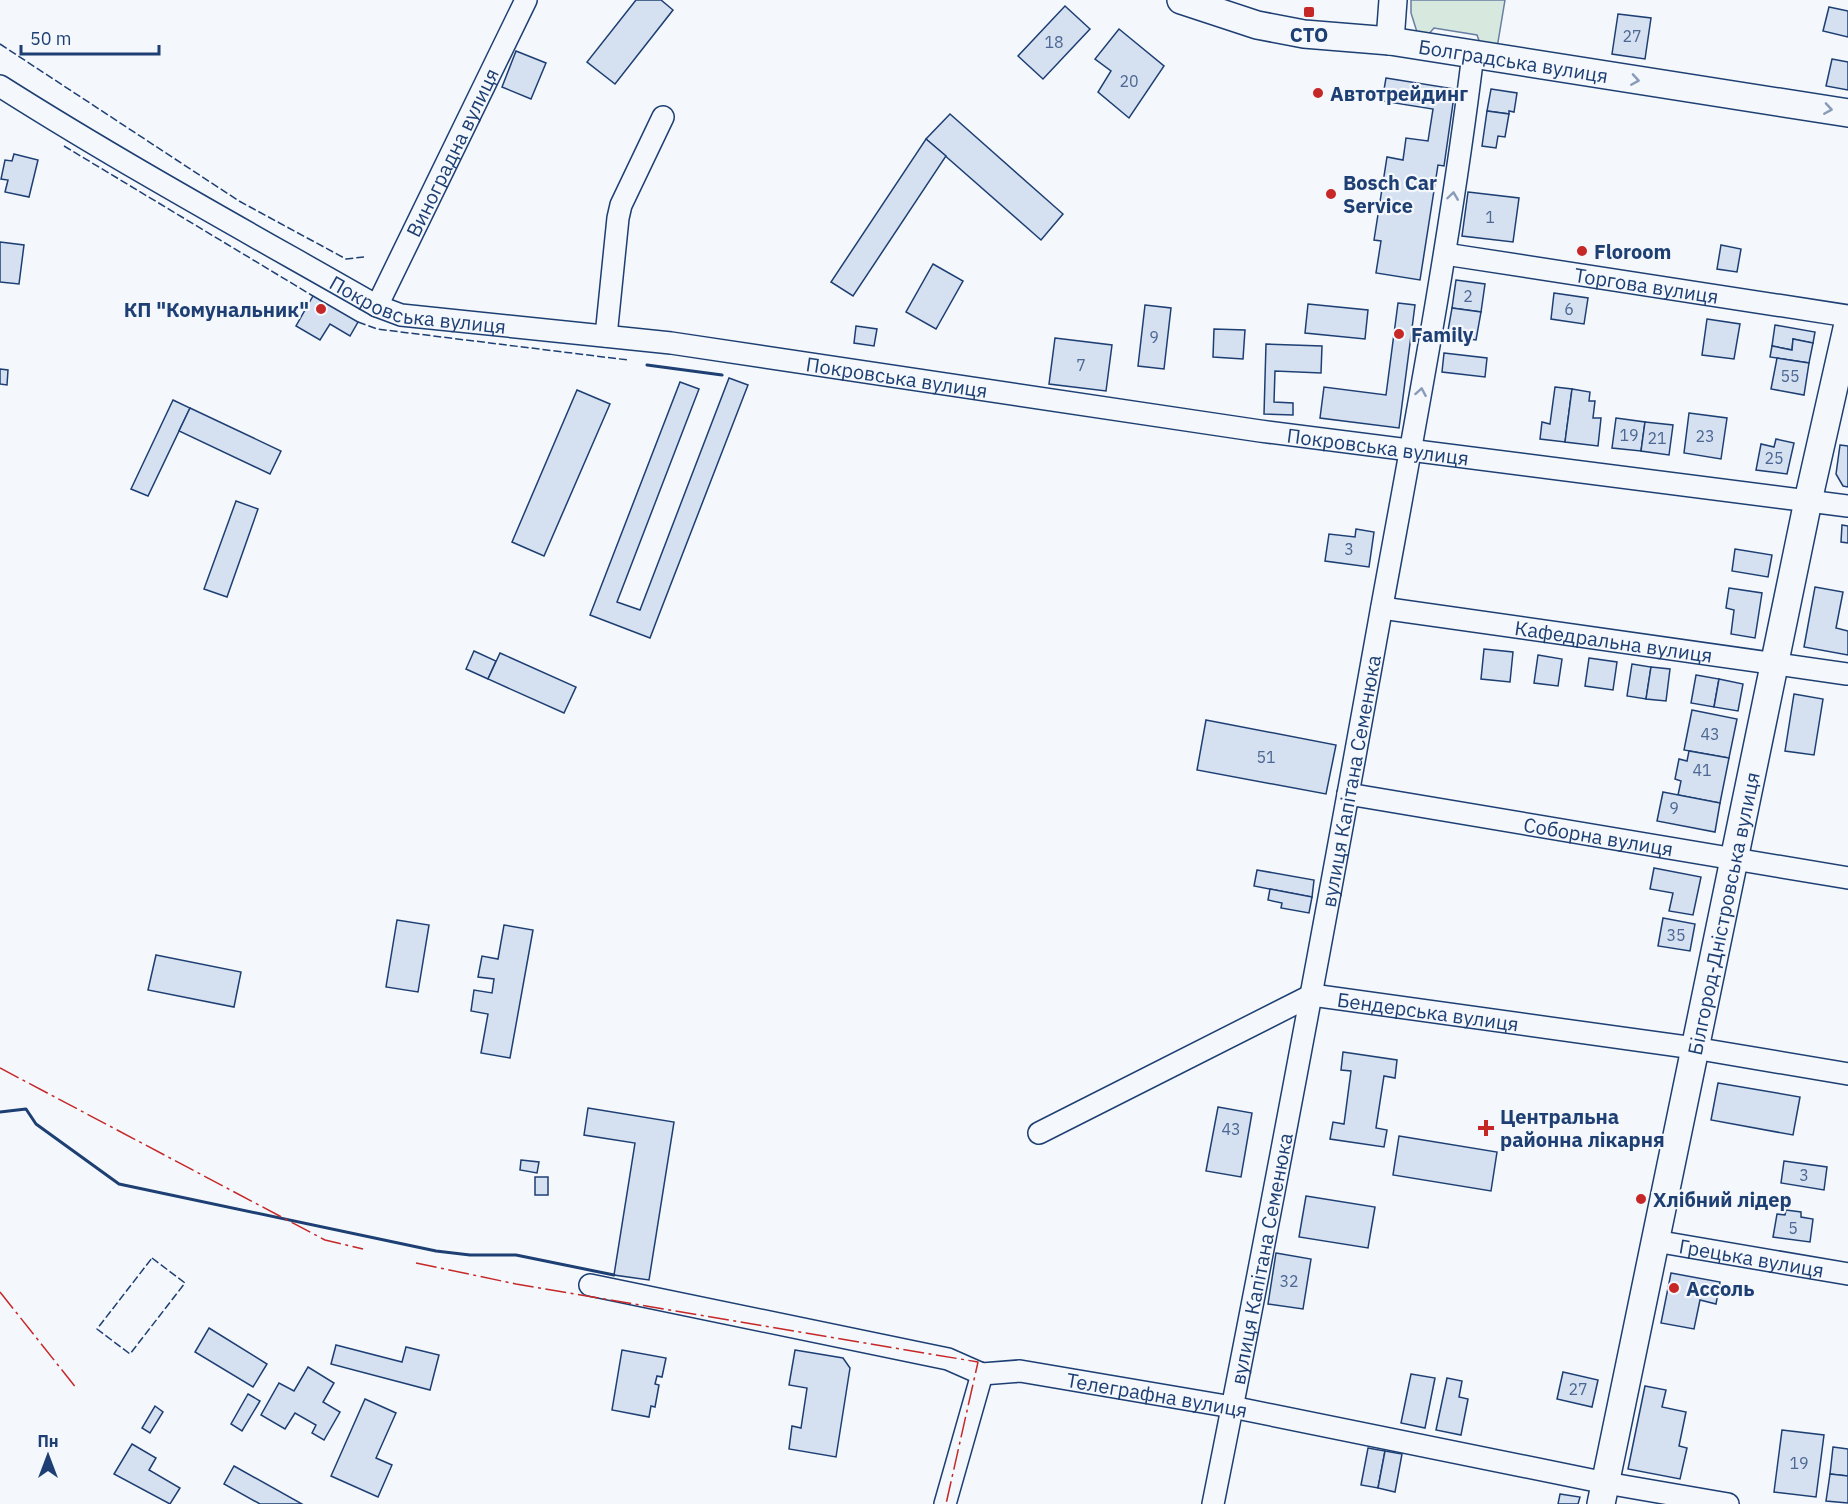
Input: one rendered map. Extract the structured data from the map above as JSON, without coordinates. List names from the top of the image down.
{
  "streets": {
    "main road": ["Болградська вулиця", "Білгород-Дністровська вулиця"],
    "street": [
      "Виноградна вулиця",
      "Торгова вулиця",
      "Покровська вулиця",
      "Кафедральна вулиця",
      "вулиця Капітана Семенюка",
      "Соборна вулиця",
      "Бендерська вулиця",
      "Грецька вулиця",
      "Телеграфна вулиця"
    ]
  },
  "crossings": [
    ["Болградська вулиця", "вулиця Капітана Семенюка"],
    ["Виноградна вулиця", "Покровська вулиця"],
    ["Торгова вулиця", "вулиця Капітана Семенюка"],
    ["Покровська вулиця", "вулиця Капітана Семенюка"],
    ["Покровська вулиця", "Білгород-Дністровська вулиця"],
    ["Кафедральна вулиця", "вулиця Капітана Семенюка"],
    ["Кафедральна вулиця", "Білгород-Дністровська вулиця"],
    ["вулиця Капітана Семенюка", "Соборна вулиця"],
    ["вулиця Капітана Семенюка", "Бендерська вулиця"],
    ["вулиця Капітана Семенюка", "Телеграфна вулиця"],
    ["Соборна вулиця", "Білгород-Дністровська вулиця"],
    ["Білгород-Дністровська вулиця", "Бендерська вулиця"],
    ["Білгород-Дністровська вулиця", "Грецька вулиця"],
    ["Білгород-Дністровська вулиця", "Телеграфна вулиця"]
  ],
  "one_way": ["Болградська вулиця"],
  "places": {
    "transit": ["СТО"],
    "other": [
      "Автотрейдинг",
      "Bosch Car Service",
      "Floroom",
      "КП \"Комунальник\"",
      "Family",
      "Хлібний лідер",
      "Ассоль"
    ],
    "health": ["Центральна районна лікарня"]
  },
  "house_numbers": [
    "27",
    "18",
    "20",
    "1",
    "2",
    "6",
    "9",
    "7",
    "55",
    "19",
    "23",
    "21",
    "25",
    "3",
    "43",
    "51",
    "41",
    "9",
    "35",
    "43",
    "3",
    "5",
    "32",
    "27",
    "19"
  ],
  "scale_bar": "50 m",
  "north": "top"
}
